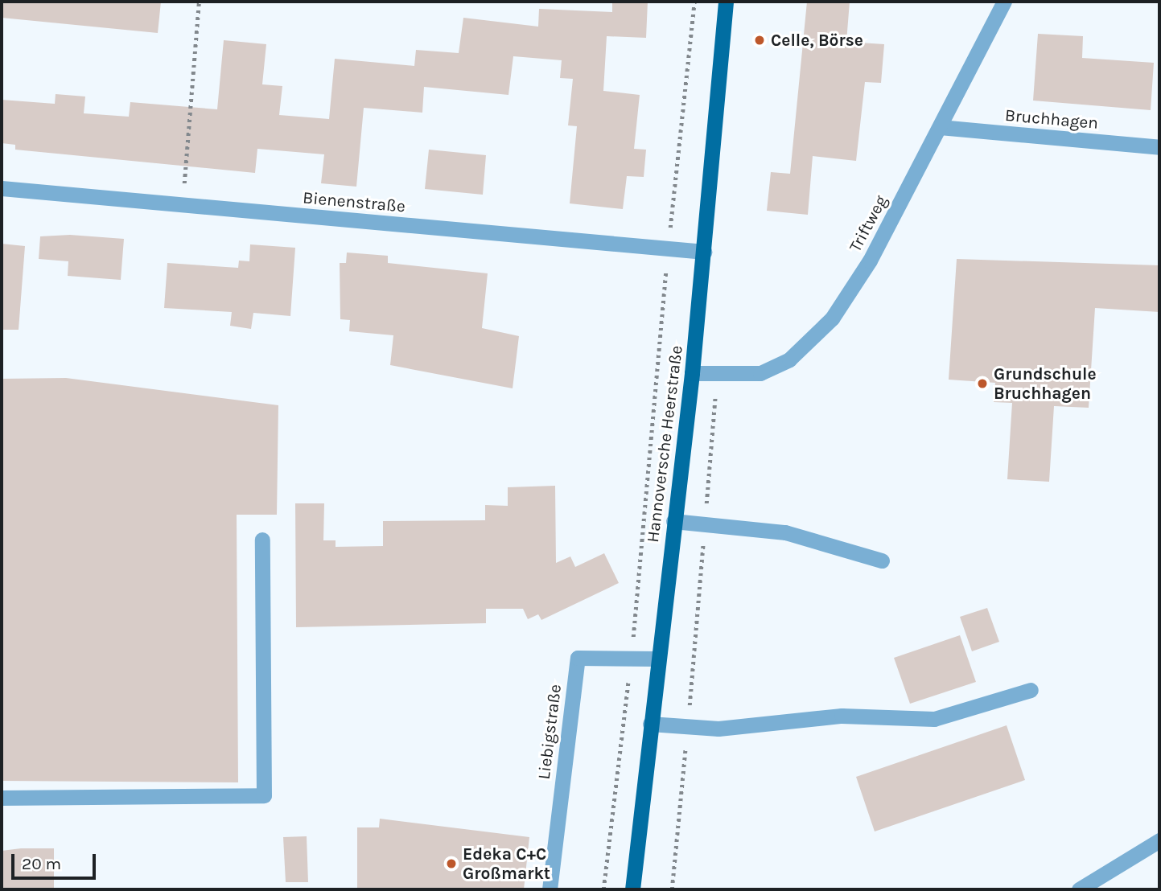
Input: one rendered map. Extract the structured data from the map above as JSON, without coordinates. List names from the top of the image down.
{
  "streets": {
    "main road": ["Hannoversche Heerstraße"],
    "street": [
      "Bruchhagen",
      "Bienenstraße",
      "Triftweg",
      "Liebigstraße"
    ]
  },
  "crossings": [
    ["Bruchhagen", "Triftweg"],
    ["Bienenstraße", "Hannoversche Heerstraße"],
    ["Triftweg", "Hannoversche Heerstraße"],
    ["Hannoversche Heerstraße", "Liebigstraße"]
  ],
  "places": ["Celle, Börse", "Grundschule Bruchhagen", "Edeka C+C Großmarkt"],
  "scale_bar": "20 m"
}
